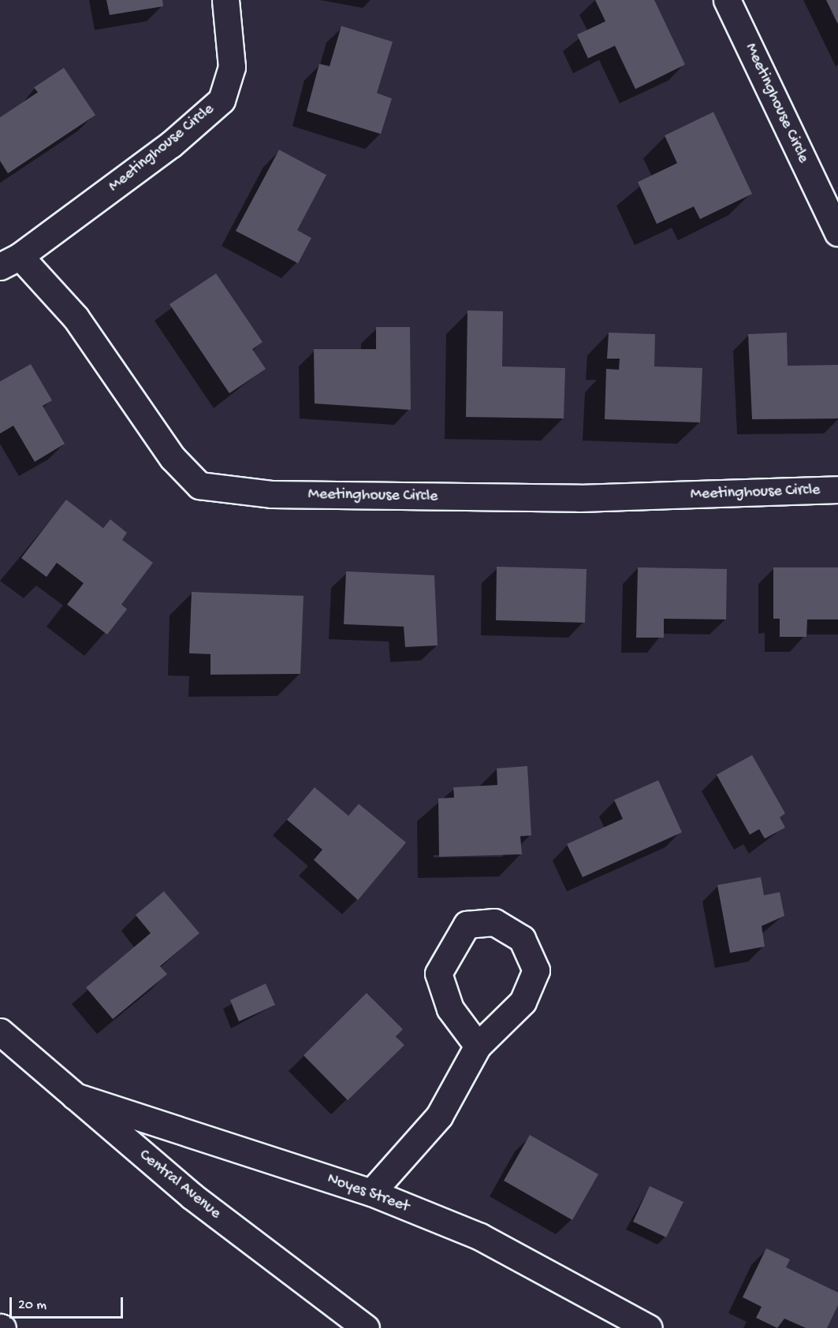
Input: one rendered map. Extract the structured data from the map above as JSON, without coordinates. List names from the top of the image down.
{
  "streets": {
    "street": ["Meetinghouse Circle", "Central Avenue", "Noyes Street"]
  },
  "crossings": [
    ["Central Avenue", "Noyes Street"]
  ],
  "scale_bar": "20 m"
}
